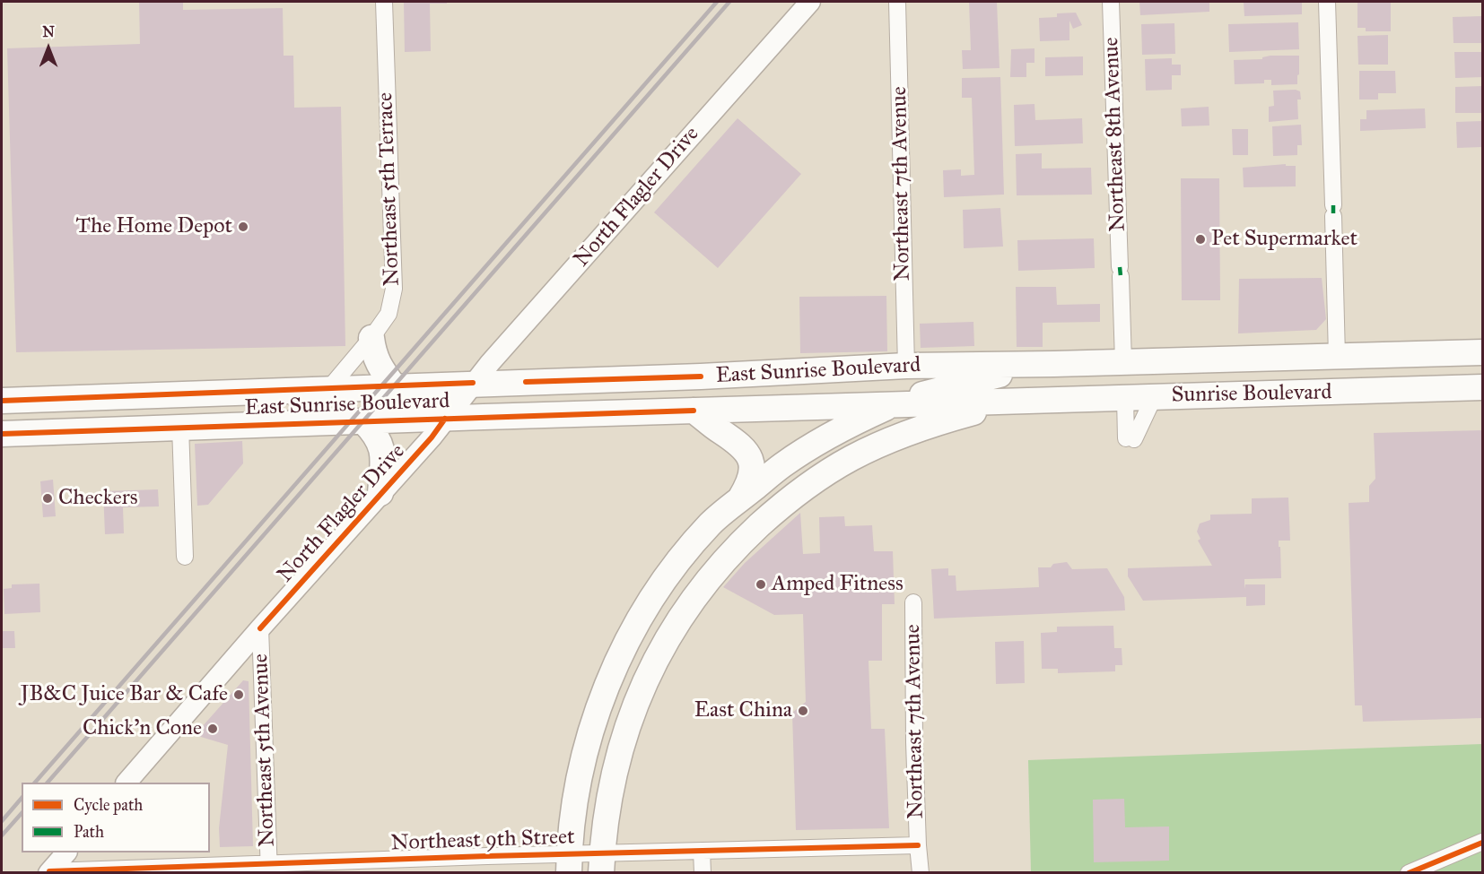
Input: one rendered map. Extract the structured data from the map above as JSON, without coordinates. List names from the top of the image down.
{
  "streets": {
    "main road": ["East Sunrise Boulevard", "Sunrise Boulevard"],
    "street": [
      "Northeast 8th Avenue",
      "Northeast 7th Avenue",
      "Northeast 5th Terrace",
      "North Flagler Drive",
      "Northeast 5th Avenue",
      "Northeast 9th Street"
    ]
  },
  "crossings": [
    ["Northeast 8th Avenue", "Sunrise Boulevard"],
    ["Northeast 7th Avenue", "East Sunrise Boulevard"],
    ["Northeast 7th Avenue", "Northeast 9th Street"],
    ["Northeast 5th Terrace", "East Sunrise Boulevard"],
    ["North Flagler Drive", "East Sunrise Boulevard"],
    ["North Flagler Drive", "Northeast 5th Avenue"],
    ["East Sunrise Boulevard", "Sunrise Boulevard"],
    ["Northeast 5th Avenue", "Northeast 9th Street"]
  ],
  "places": [
    "The Home Depot",
    "Pet Supermarket",
    "Checkers",
    "Amped Fitness",
    "JB&C Juice Bar & Cafe",
    "East China",
    "Chick'n Cone"
  ],
  "legend": ["Cycle path", "Path"],
  "north": "top"
}
